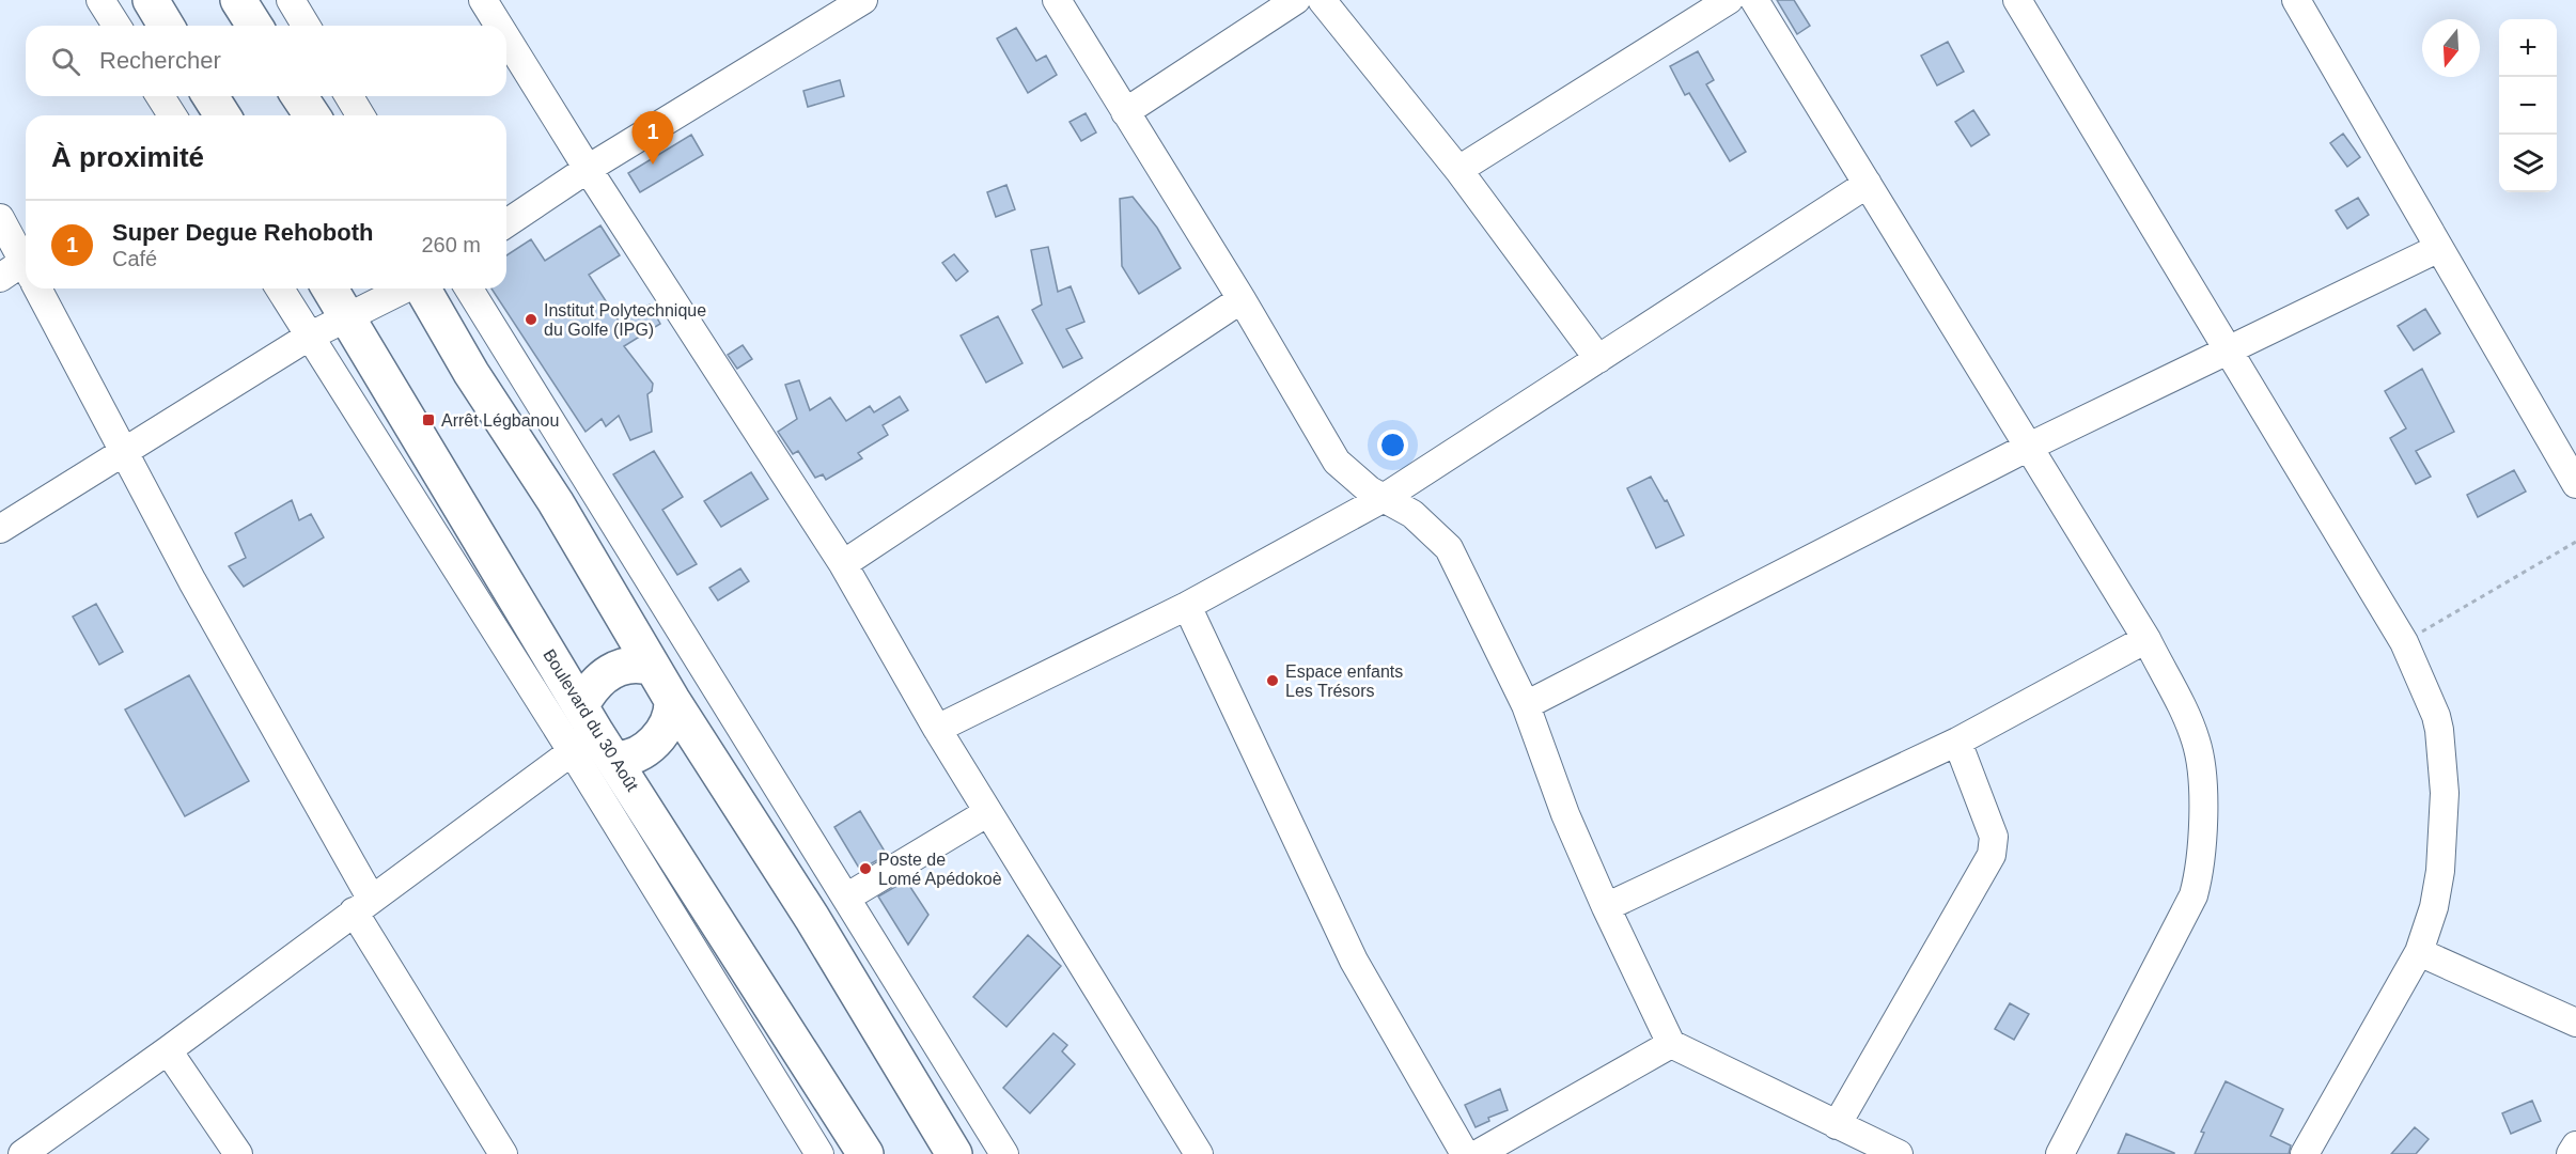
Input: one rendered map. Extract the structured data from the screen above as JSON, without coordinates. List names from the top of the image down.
{
  "streets": {
    "highway": ["Boulevard du 30 Août"]
  },
  "places": {
    "other": ["Institut Polytechnique du Golfe (IPG)", "Espace enfants Les Trésors", "Poste de Lomé Apédokoè"],
    "transit": ["Arrêt Légbanou"]
  },
  "north": "bottom",
  "page": {
    "map_buttons": ["+", "−"],
    "search": "Rechercher",
    "pins": "1",
    "heading": "À proximité",
    "list": [
      {
        "mark": "1",
        "name": "Super Degue Rehoboth",
        "note": "Café",
        "value": "260 m"
      }
    ]
  }
}
